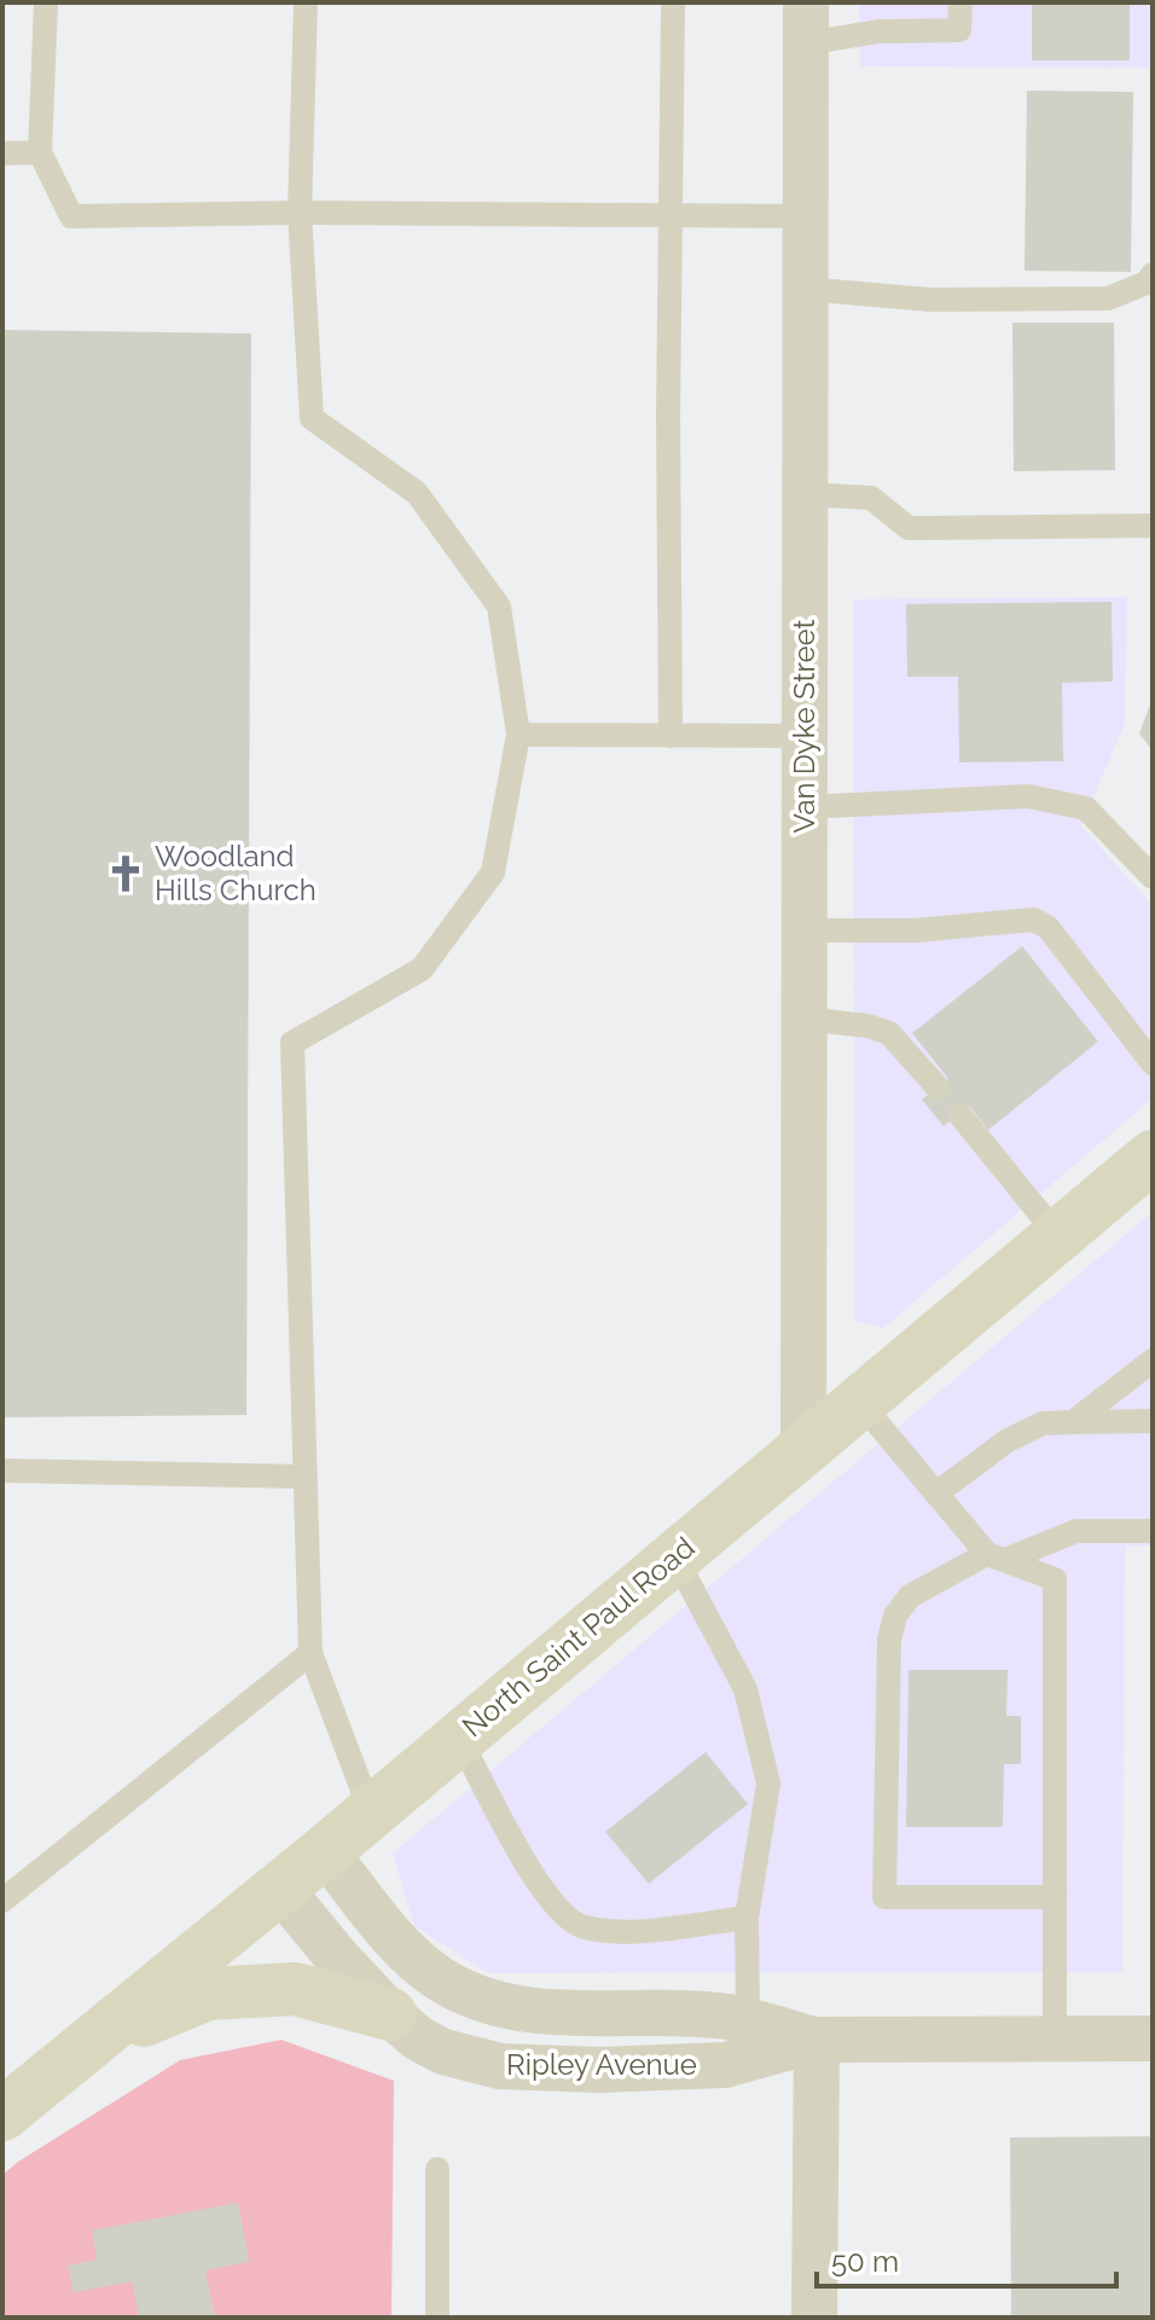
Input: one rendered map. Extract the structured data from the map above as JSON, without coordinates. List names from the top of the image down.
{
  "streets": {
    "street": ["Van Dyke Street", "North Saint Paul Road", "Ripley Avenue"]
  },
  "crossings": [
    ["Van Dyke Street", "North Saint Paul Road"],
    ["North Saint Paul Road", "Ripley Avenue"]
  ],
  "places": {
    "church": ["Woodland Hills Church"]
  },
  "scale_bar": "50 m"
}
